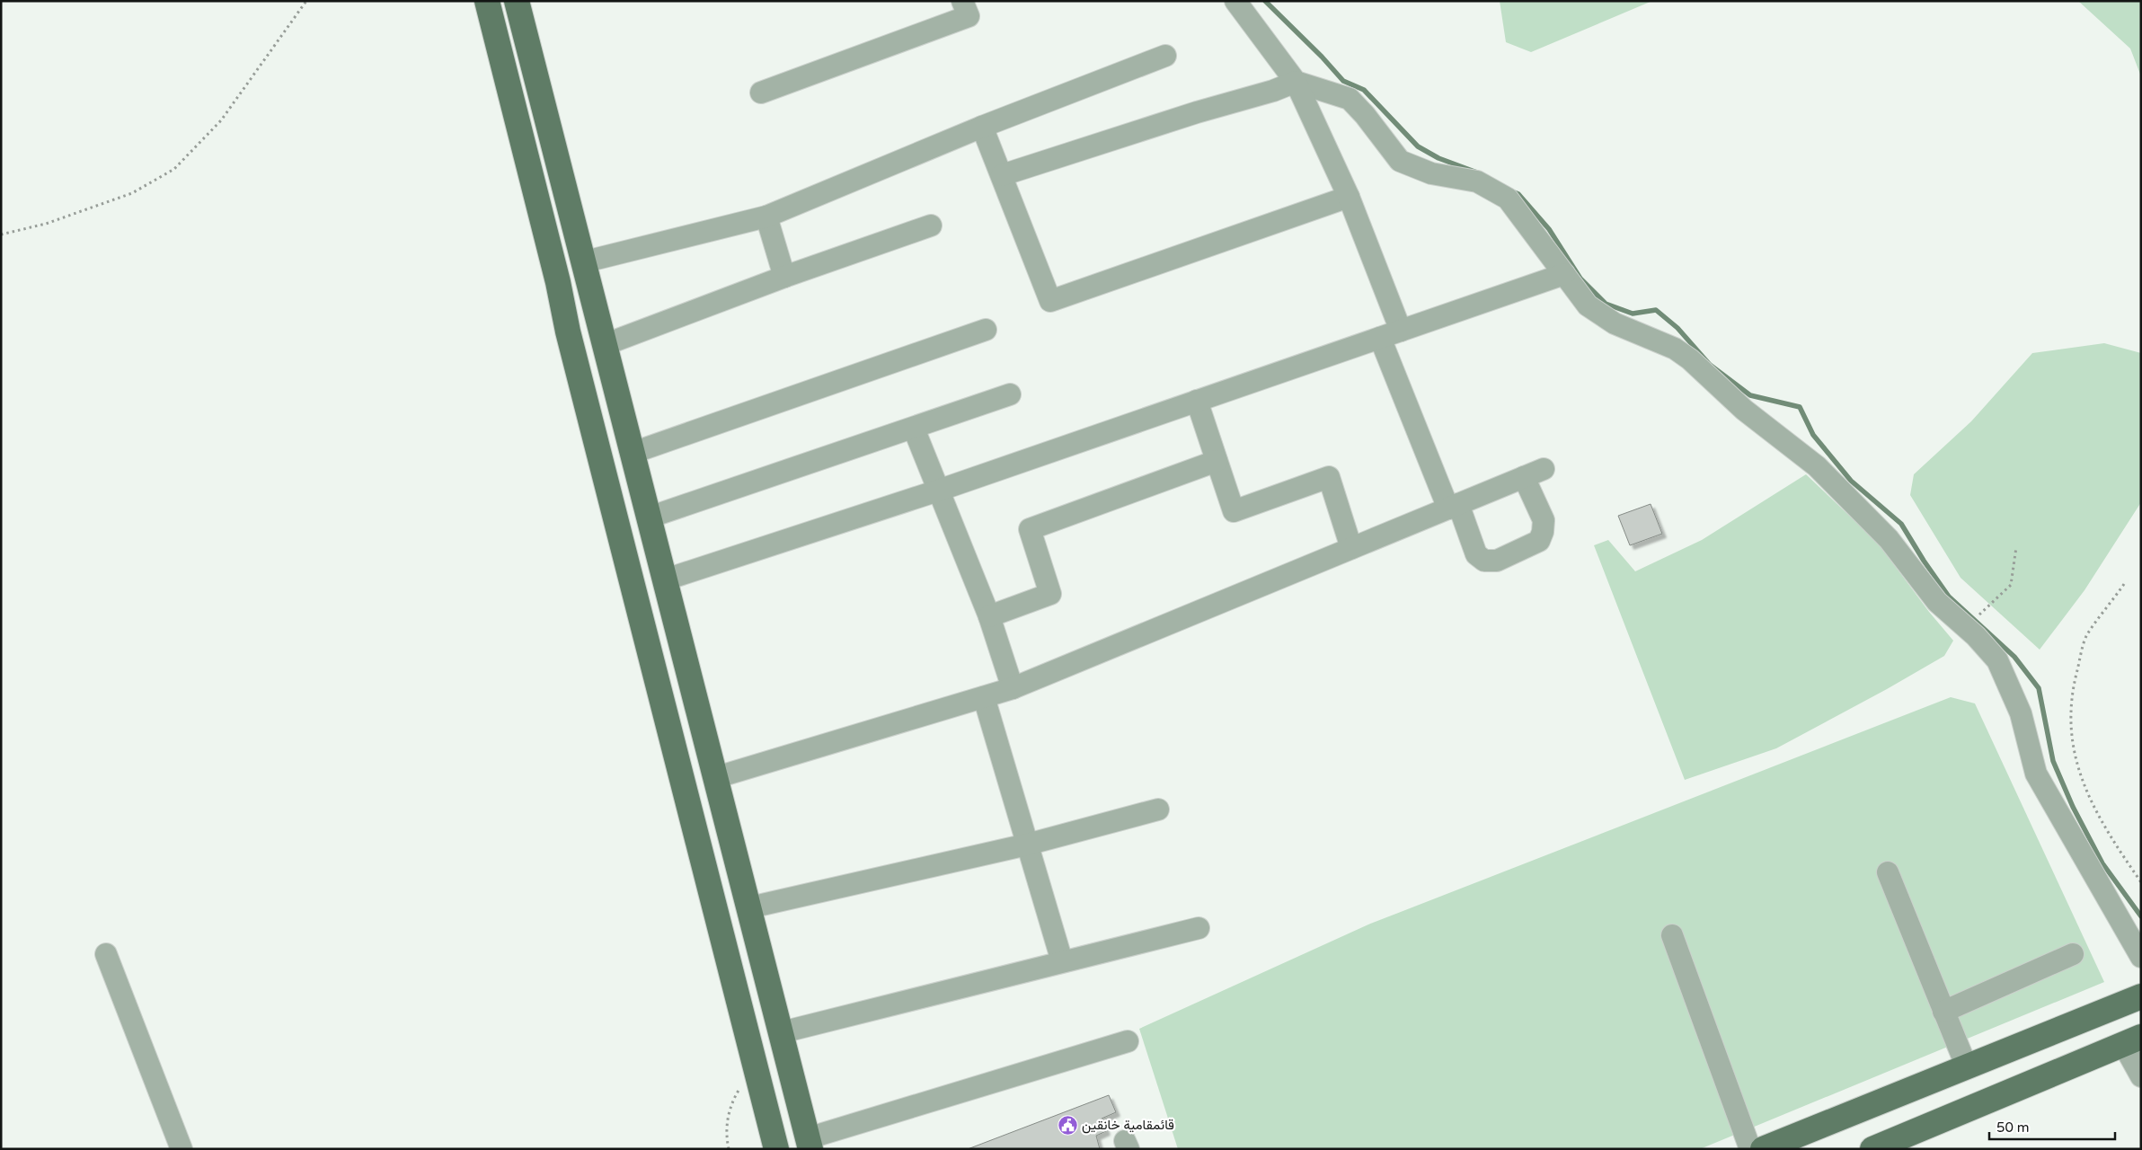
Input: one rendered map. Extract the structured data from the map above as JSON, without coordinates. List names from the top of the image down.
{
  "places": {
    "public building": ["قائمقامية خانقين"]
  },
  "scale_bar": "50 m"
}
